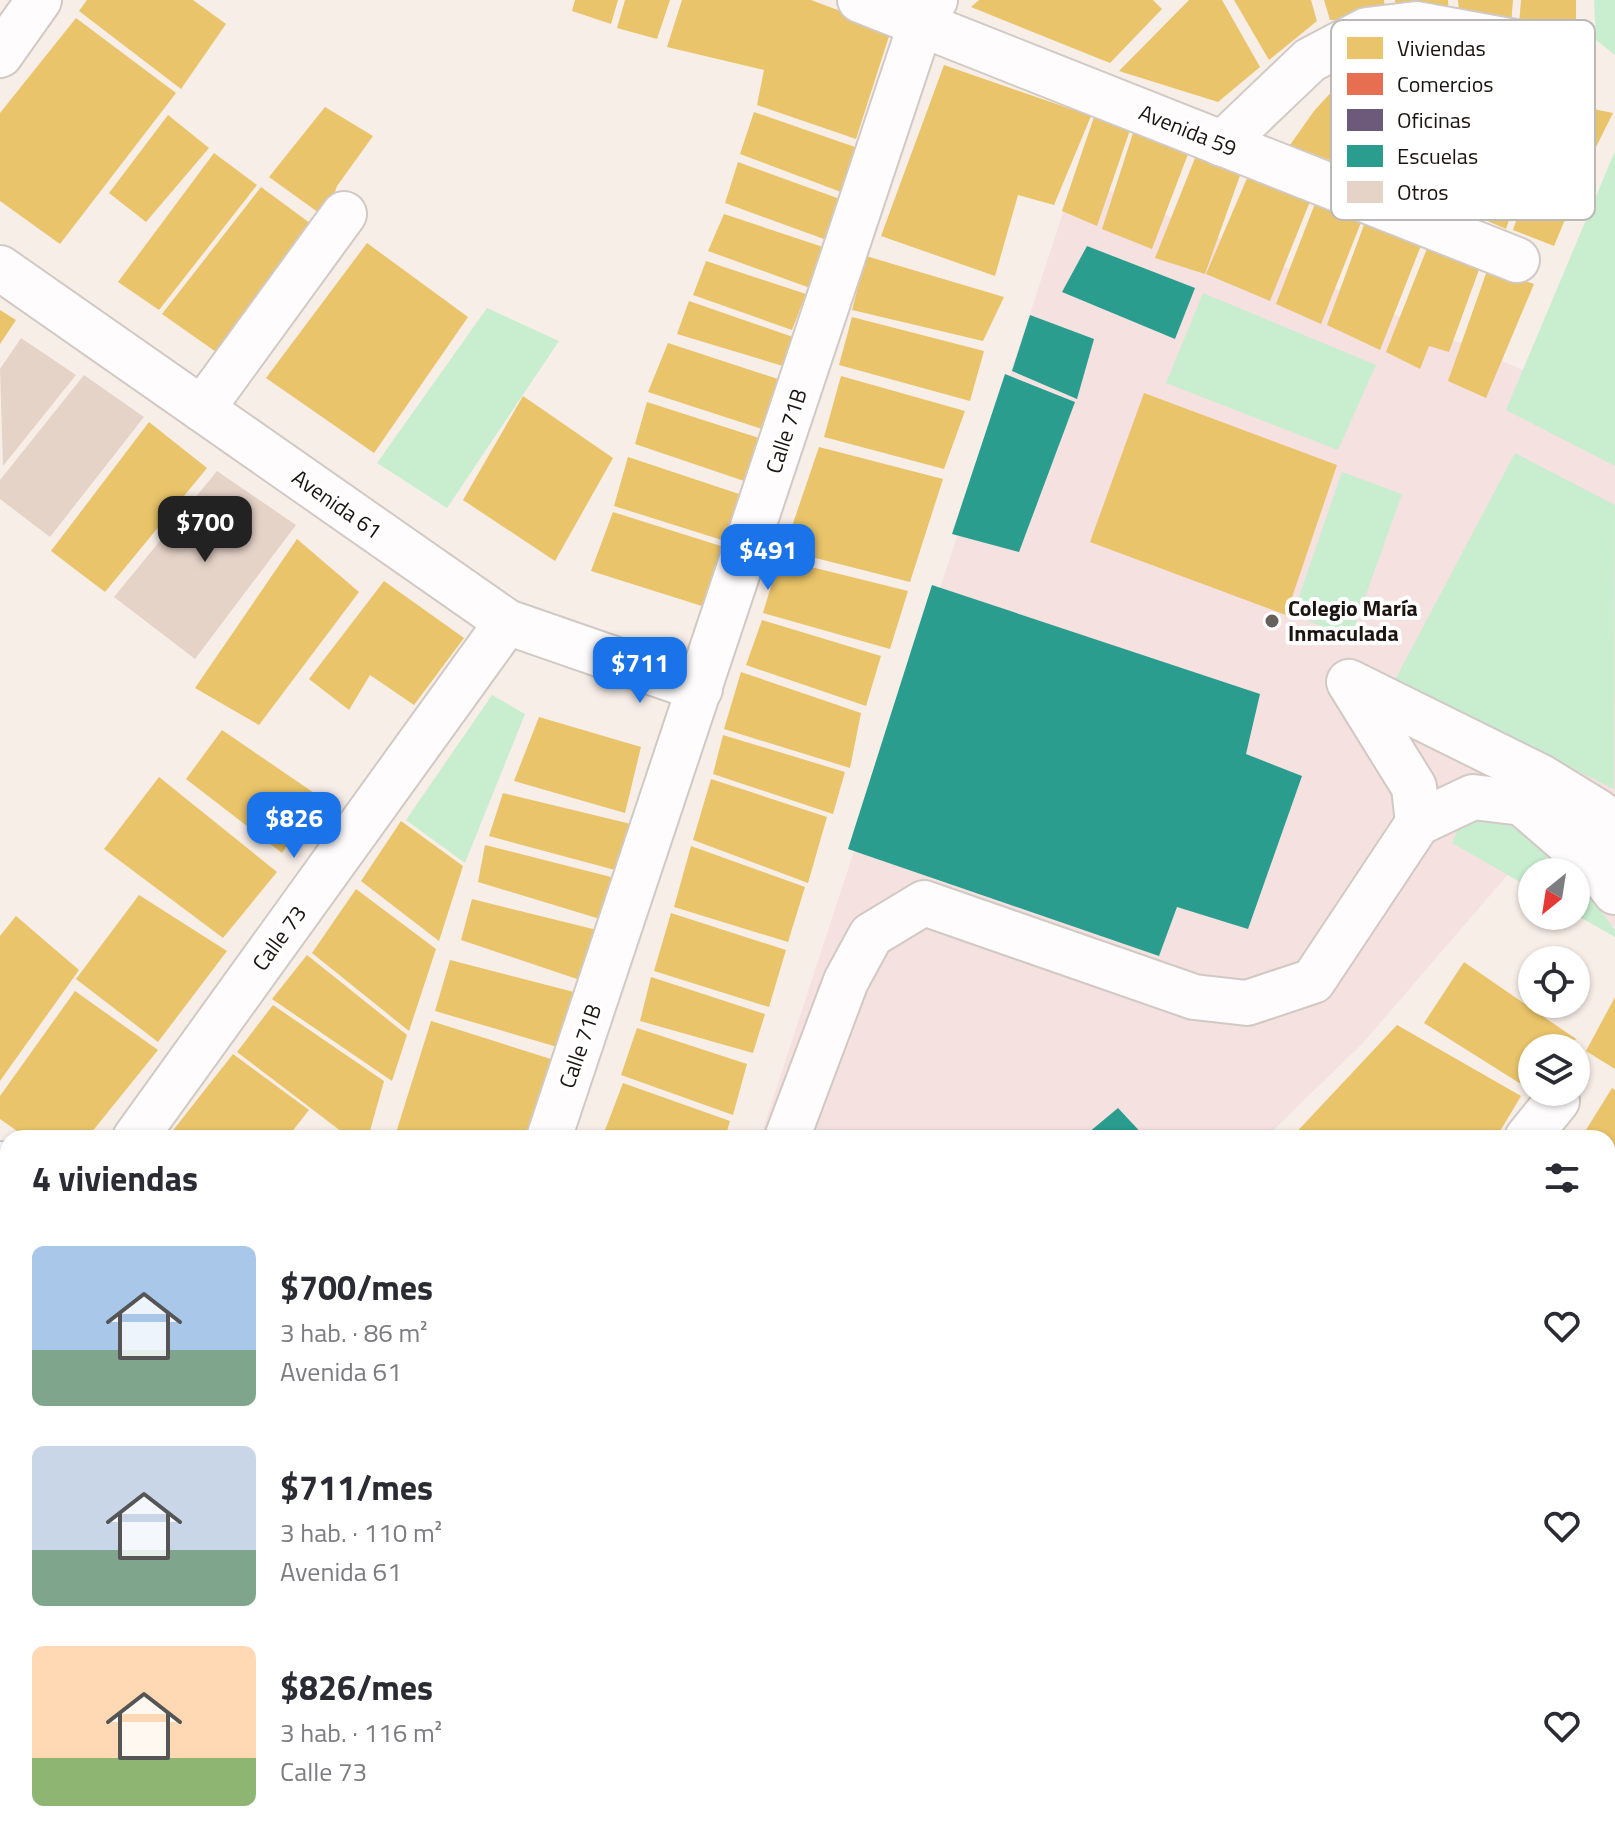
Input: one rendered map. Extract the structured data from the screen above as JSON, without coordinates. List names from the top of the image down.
{
  "streets": {
    "street": [
      "Avenida 59",
      "Calle 71B",
      "Avenida 61",
      "Calle 73"
    ]
  },
  "crossings": [
    ["Avenida 59", "Calle 71B"],
    ["Calle 71B", "Avenida 61"],
    ["Avenida 61", "Calle 73"]
  ],
  "places": ["Colegio María Inmaculada"],
  "legend": [
    "Viviendas",
    "Comercios",
    "Oficinas",
    "Escuelas",
    "Otros"
  ],
  "north": "bottom left",
  "page": {
    "price": [
      "$700",
      "$491",
      "$711",
      "$826"
    ],
    "heading": "4 viviendas",
    "list": [
      {
        "name": "$700/mes",
        "note": "3 hab. · 86 m² · Avenida 61"
      },
      {
        "name": "$711/mes",
        "note": "3 hab. · 110 m² · Avenida 61"
      },
      {
        "name": "$826/mes",
        "note": "3 hab. · 116 m² · Calle 73"
      }
    ]
  }
}
